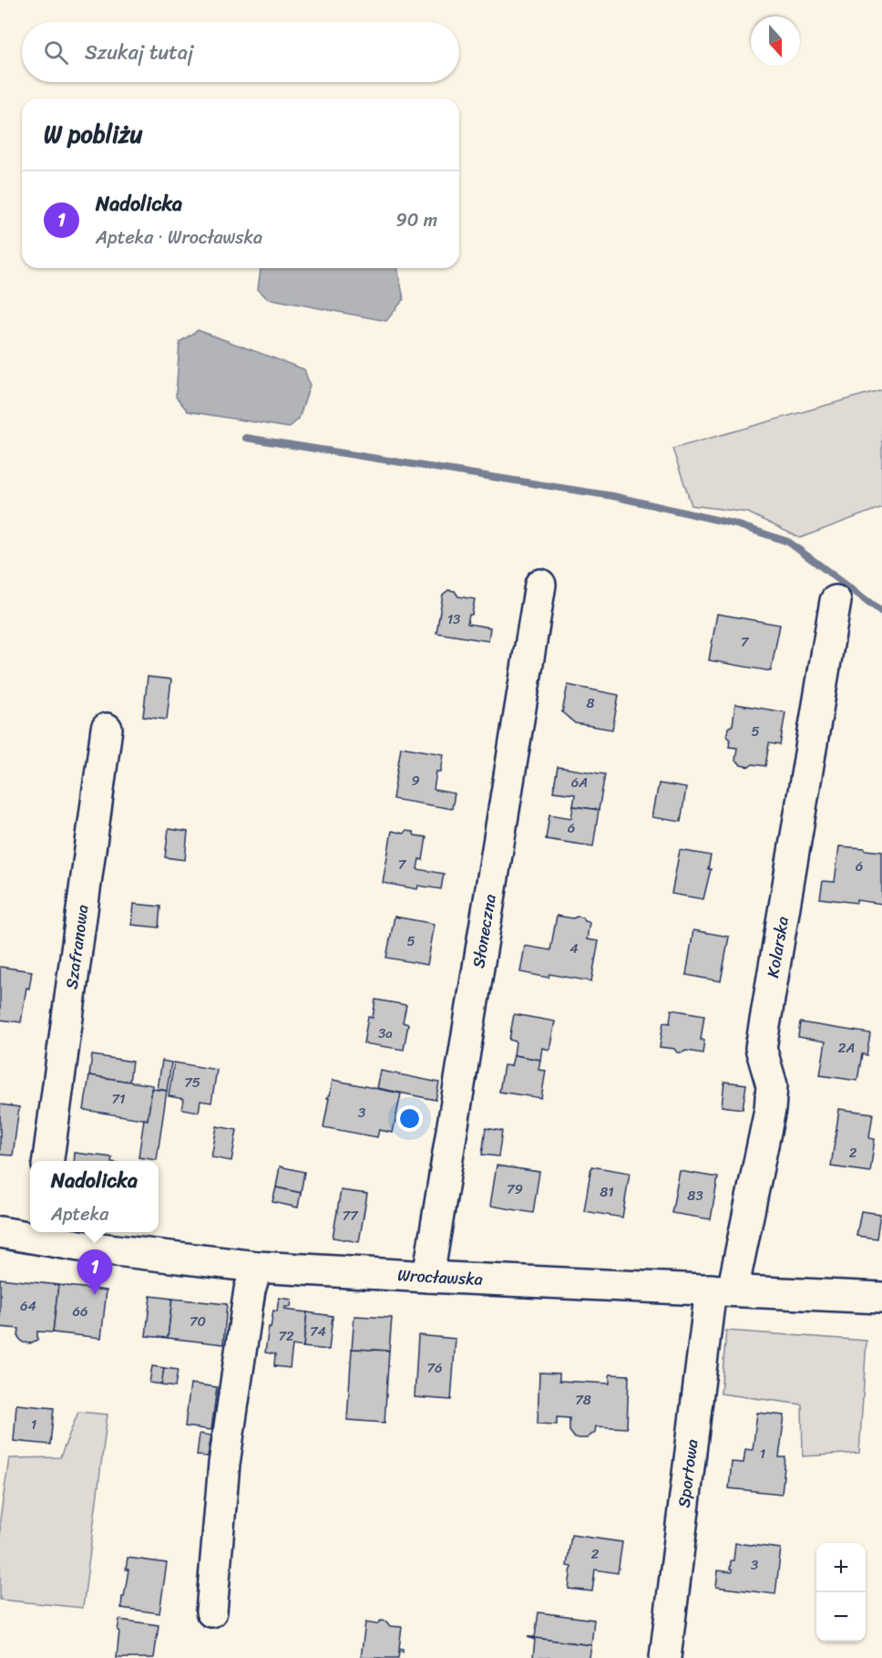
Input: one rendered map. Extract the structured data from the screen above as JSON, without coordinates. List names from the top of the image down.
{
  "streets": {
    "street": [
      "Słoneczna",
      "Szafranowa",
      "Kolarska",
      "Wrocławska",
      "Sportowa"
    ]
  },
  "crossings": [
    ["Słoneczna", "Wrocławska"],
    ["Kolarska", "Wrocławska"],
    ["Kolarska", "Sportowa"],
    ["Wrocławska", "Sportowa"]
  ],
  "house_numbers": [
    "13",
    "7",
    "8",
    "5",
    "9",
    "6A",
    "6",
    "7",
    "6",
    "5",
    "4",
    "3a",
    "2A",
    "75",
    "71",
    "3",
    "2",
    "79",
    "81",
    "83",
    "77",
    "64",
    "66",
    "70",
    "74",
    "72",
    "76",
    "78",
    "1",
    "1",
    "2",
    "3"
  ],
  "north": "bottom",
  "page": {
    "search": "Szukaj tutaj",
    "heading": "W pobliżu",
    "list": [
      {
        "mark": "1",
        "name": "Nadolicka",
        "note": "Apteka · Wrocławska",
        "value": "90 m"
      }
    ],
    "popup": ["Nadolicka", "Apteka"],
    "pins": "1",
    "map_buttons": ["+", "−"]
  }
}
